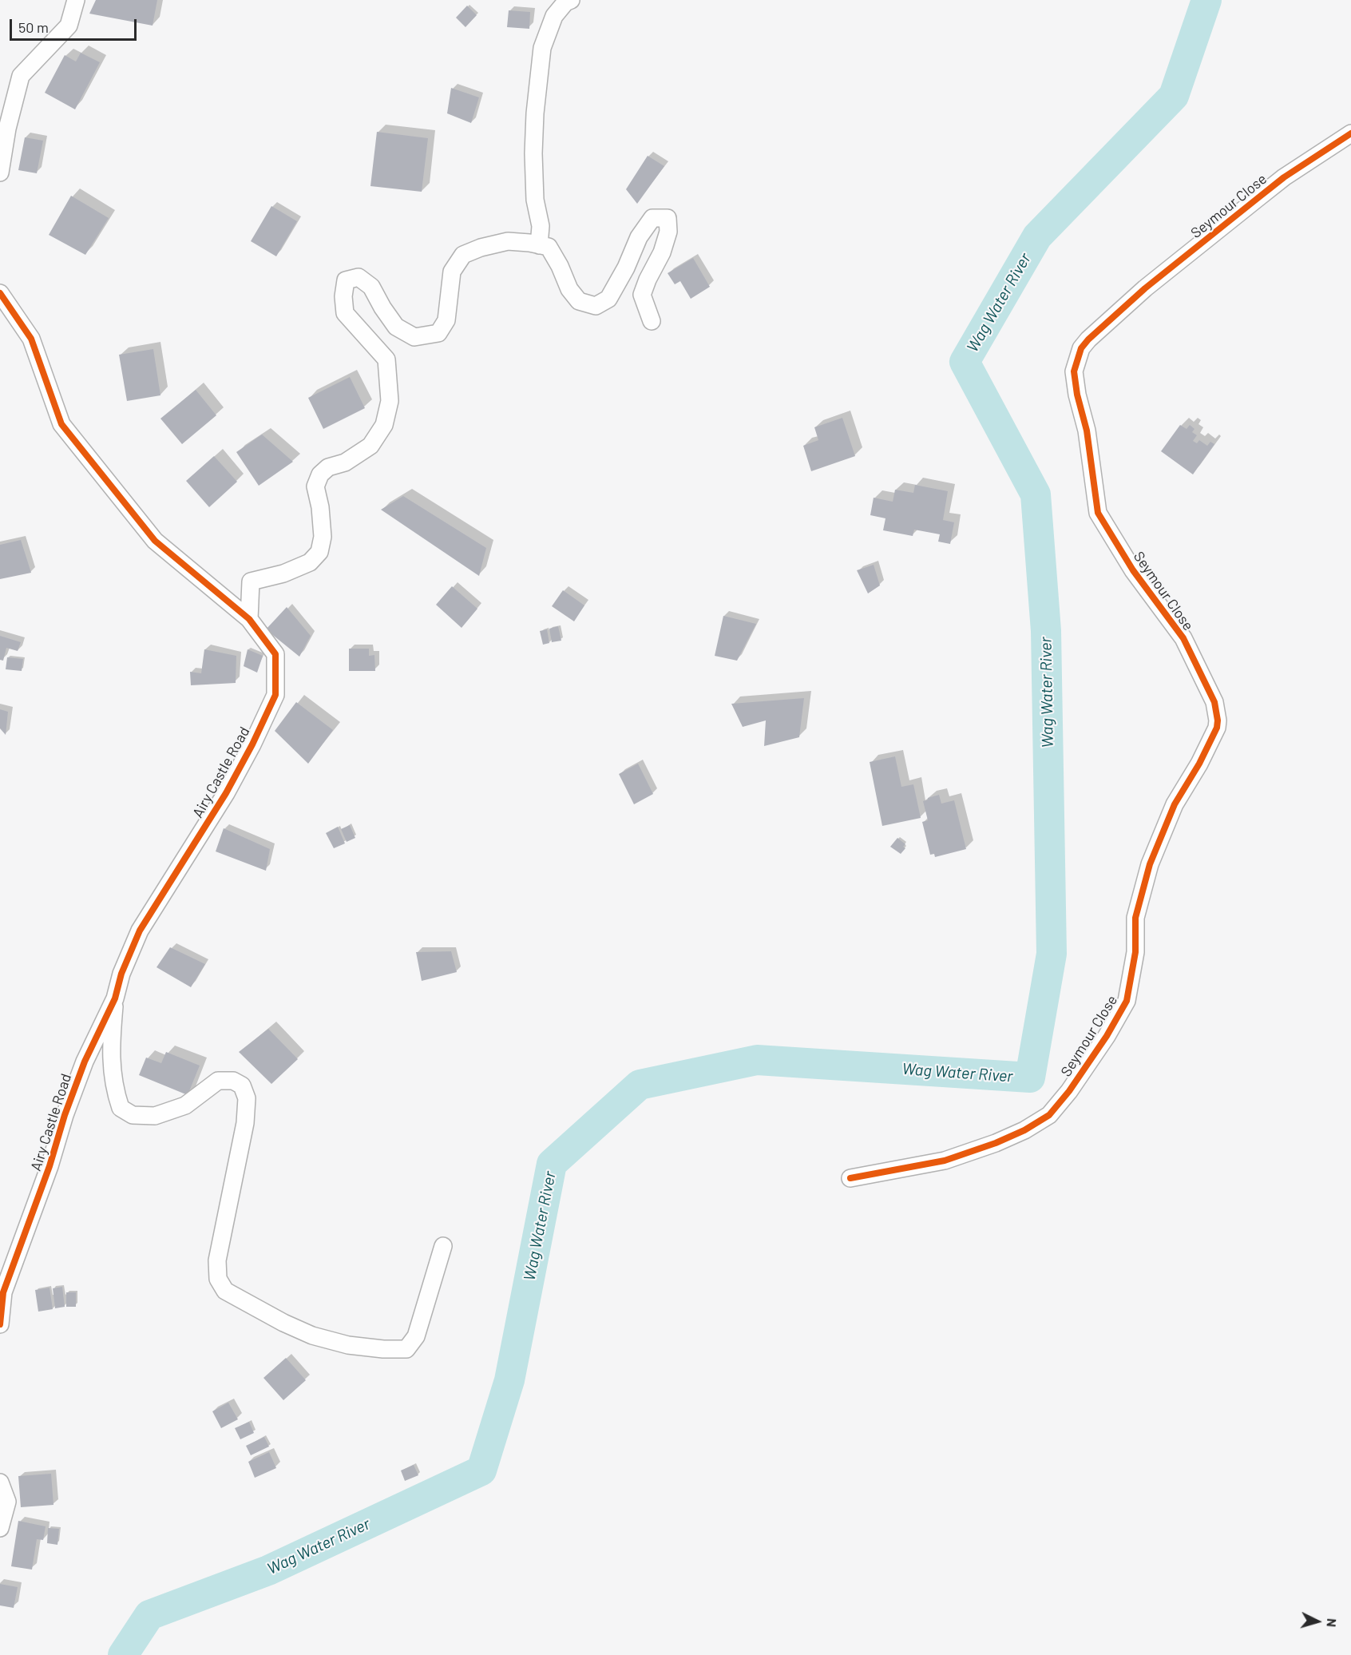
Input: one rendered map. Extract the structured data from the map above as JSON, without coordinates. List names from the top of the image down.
{
  "streets": {
    "street": ["Seymour Close", "Airy Castle Road"]
  },
  "water": ["Wag Water River"],
  "scale_bar": "50 m",
  "north": "right"
}
